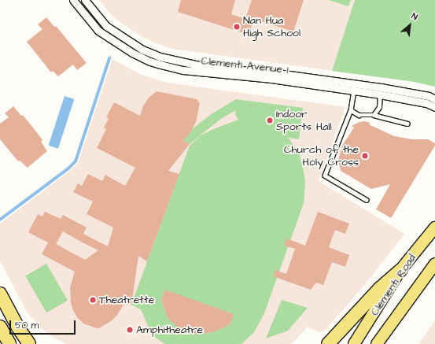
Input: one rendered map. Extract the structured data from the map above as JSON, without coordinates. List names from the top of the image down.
{
  "streets": {
    "main road": ["Clementi Road"],
    "street": ["Clementi Avenue 1"]
  },
  "places": [
    "Nan Hua High School",
    "Indoor Sports Hall",
    "Church of the Holy Cross",
    "Theatrette",
    "Amphitheatre"
  ],
  "scale_bar": "50 m",
  "north": "top right"
}
